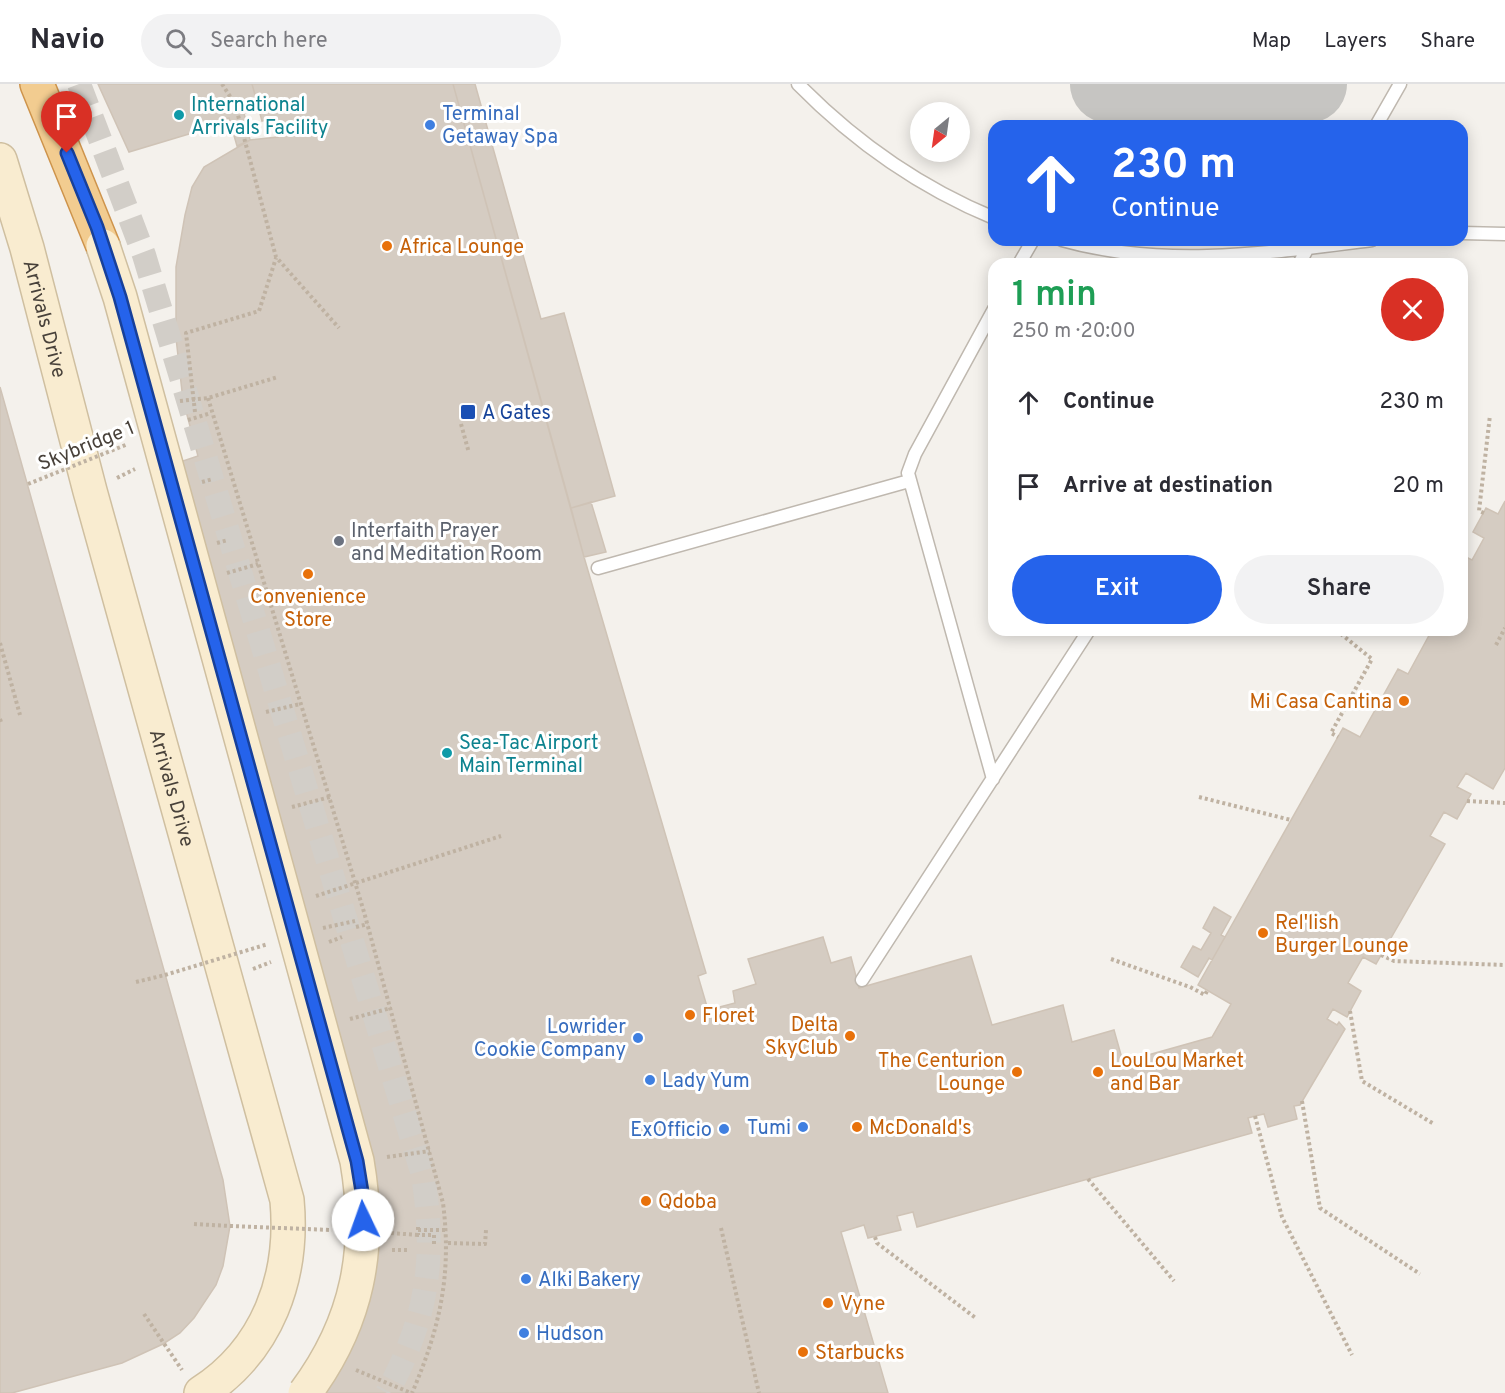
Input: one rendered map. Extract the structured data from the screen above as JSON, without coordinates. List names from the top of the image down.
{
  "streets": {
    "main road": ["Arrivals Drive"],
    "path": ["Skybridge 1"]
  },
  "places": {
    "other": [
      "International Arrivals Facility",
      "Terminal Getaway Spa",
      "Africa Lounge",
      "Interfaith Prayer and Meditation Room",
      "Convenience Store",
      "Mi Casa Cantina",
      "Sea-Tac Airport Main Terminal",
      "Rel'lish Burger Lounge",
      "Floret",
      "Delta SkyClub",
      "Lowrider Cookie Company",
      "The Centurion Lounge",
      "LouLou Market and Bar",
      "Lady Yum",
      "Tumi",
      "McDonald's",
      "ExOfficio",
      "Qdoba",
      "Alki Bakery",
      "Vyne",
      "Hudson",
      "Starbucks"
    ],
    "transit": ["A Gates"]
  },
  "north": "bottom left",
  "page": {
    "header": "Navio",
    "search": "Search here",
    "nav": ["Map", "Layers", "Share"],
    "turn": ["230 m", "Continue"],
    "heading": ["1 min", "250 m · 20:00"],
    "list": [
      {
        "name": "Continue",
        "value": "230 m"
      },
      {
        "name": "Arrive at destination",
        "value": "20 m"
      }
    ],
    "buttons": ["Exit", "Share"]
  }
}
